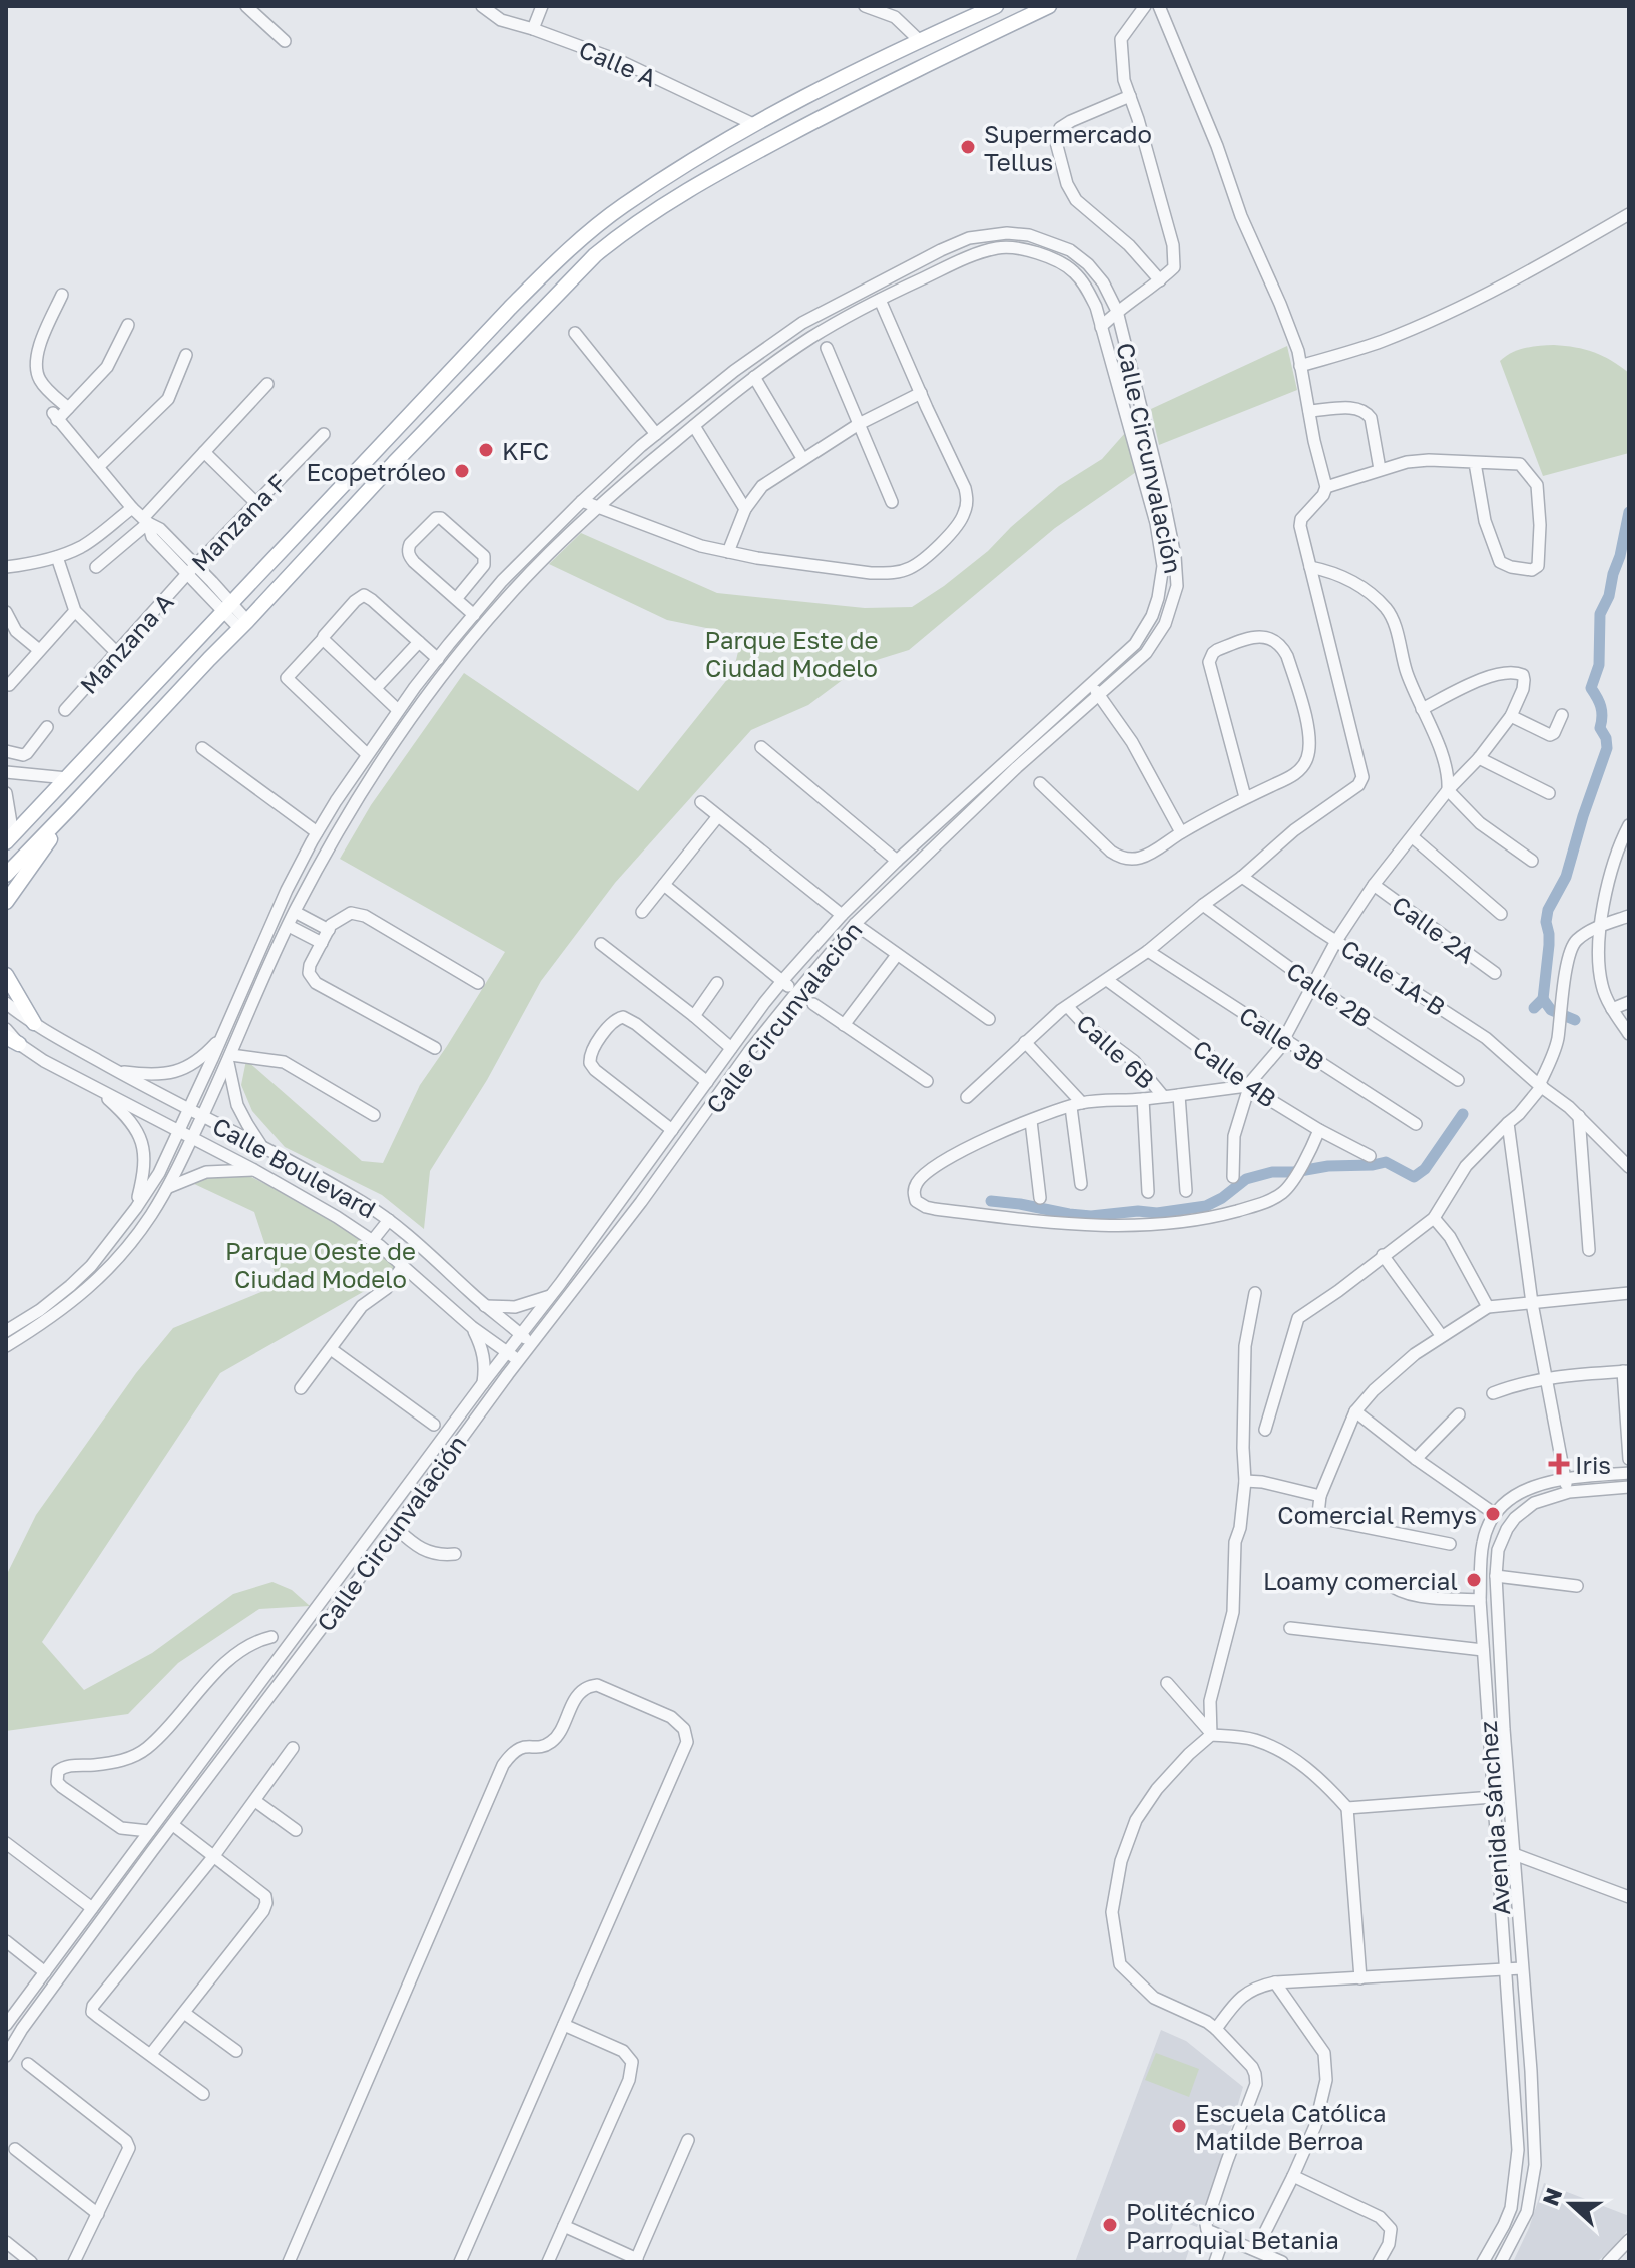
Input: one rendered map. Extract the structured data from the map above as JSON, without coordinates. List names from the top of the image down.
{
  "streets": {
    "street": [
      "Calle A",
      "Calle Circunvalación",
      "Manzana F",
      "Manzana A",
      "Calle 2A",
      "Calle 1A-B",
      "Calle 2B",
      "Calle 3B",
      "Calle 6B",
      "Calle 4B",
      "Calle Boulevard",
      "Avenida Sánchez"
    ]
  },
  "crossings": [
    ["Calle Circunvalación", "Calle Boulevard"],
    ["Manzana F", "Manzana A"]
  ],
  "parks": ["Parque Este de Ciudad Modelo", "Parque Oeste de Ciudad Modelo"],
  "places": {
    "other": [
      "Supermercado Tellus",
      "KFC",
      "Ecopetróleo",
      "Comercial Remys",
      "Loamy comercial",
      "Escuela Católica Matilde Berroa",
      "Politécnico Parroquial Betania"
    ],
    "health": ["Iris"]
  },
  "north": "left"
}
